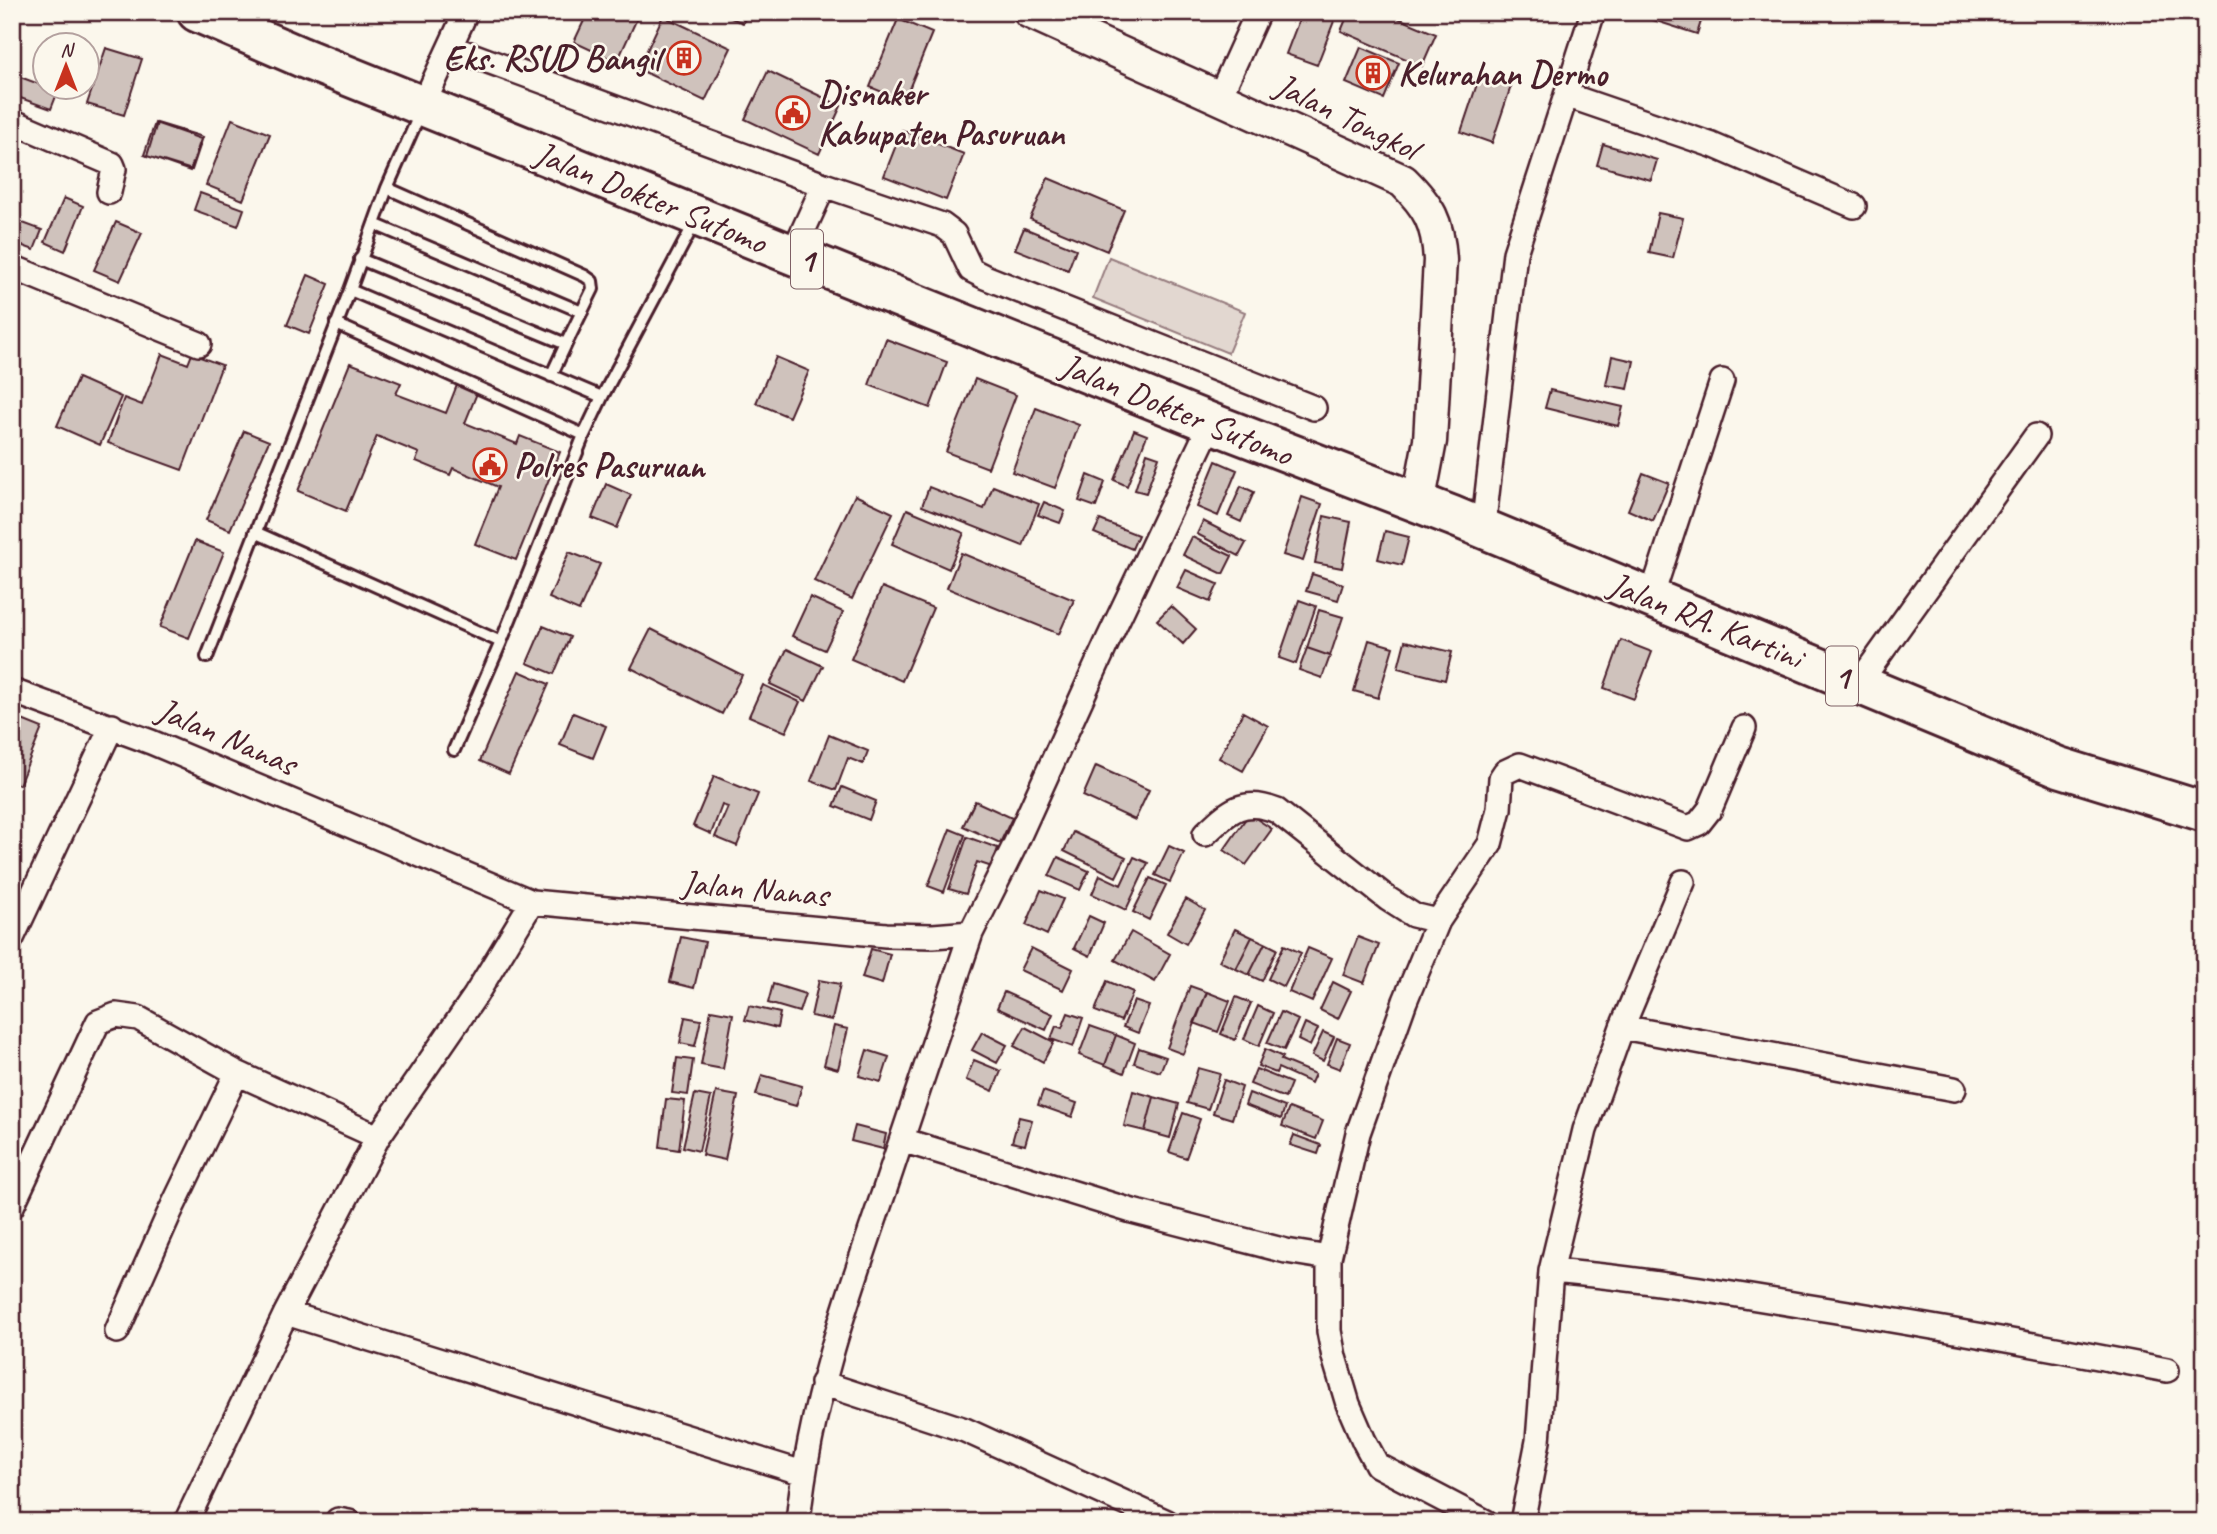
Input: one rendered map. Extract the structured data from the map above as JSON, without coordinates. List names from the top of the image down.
{
  "streets": {
    "highway": ["Jalan Dokter Sutomo", "1", "Jalan RA. Kartini"],
    "street": ["Jalan Tongkol", "Jalan Nanas"]
  },
  "crossings": [
    ["Jalan Tongkol", "Jalan Dokter Sutomo"],
    ["Jalan Tongkol", "Jalan RA. Kartini"],
    ["Jalan Dokter Sutomo", "Jalan RA. Kartini"]
  ],
  "places": {
    "building": ["Eks. RSUD Bangil", "Kelurahan Dermo"],
    "public building": ["Disnaker Kabupaten Pasuruan", "Polres Pasuruan"]
  },
  "north": "top"
}
